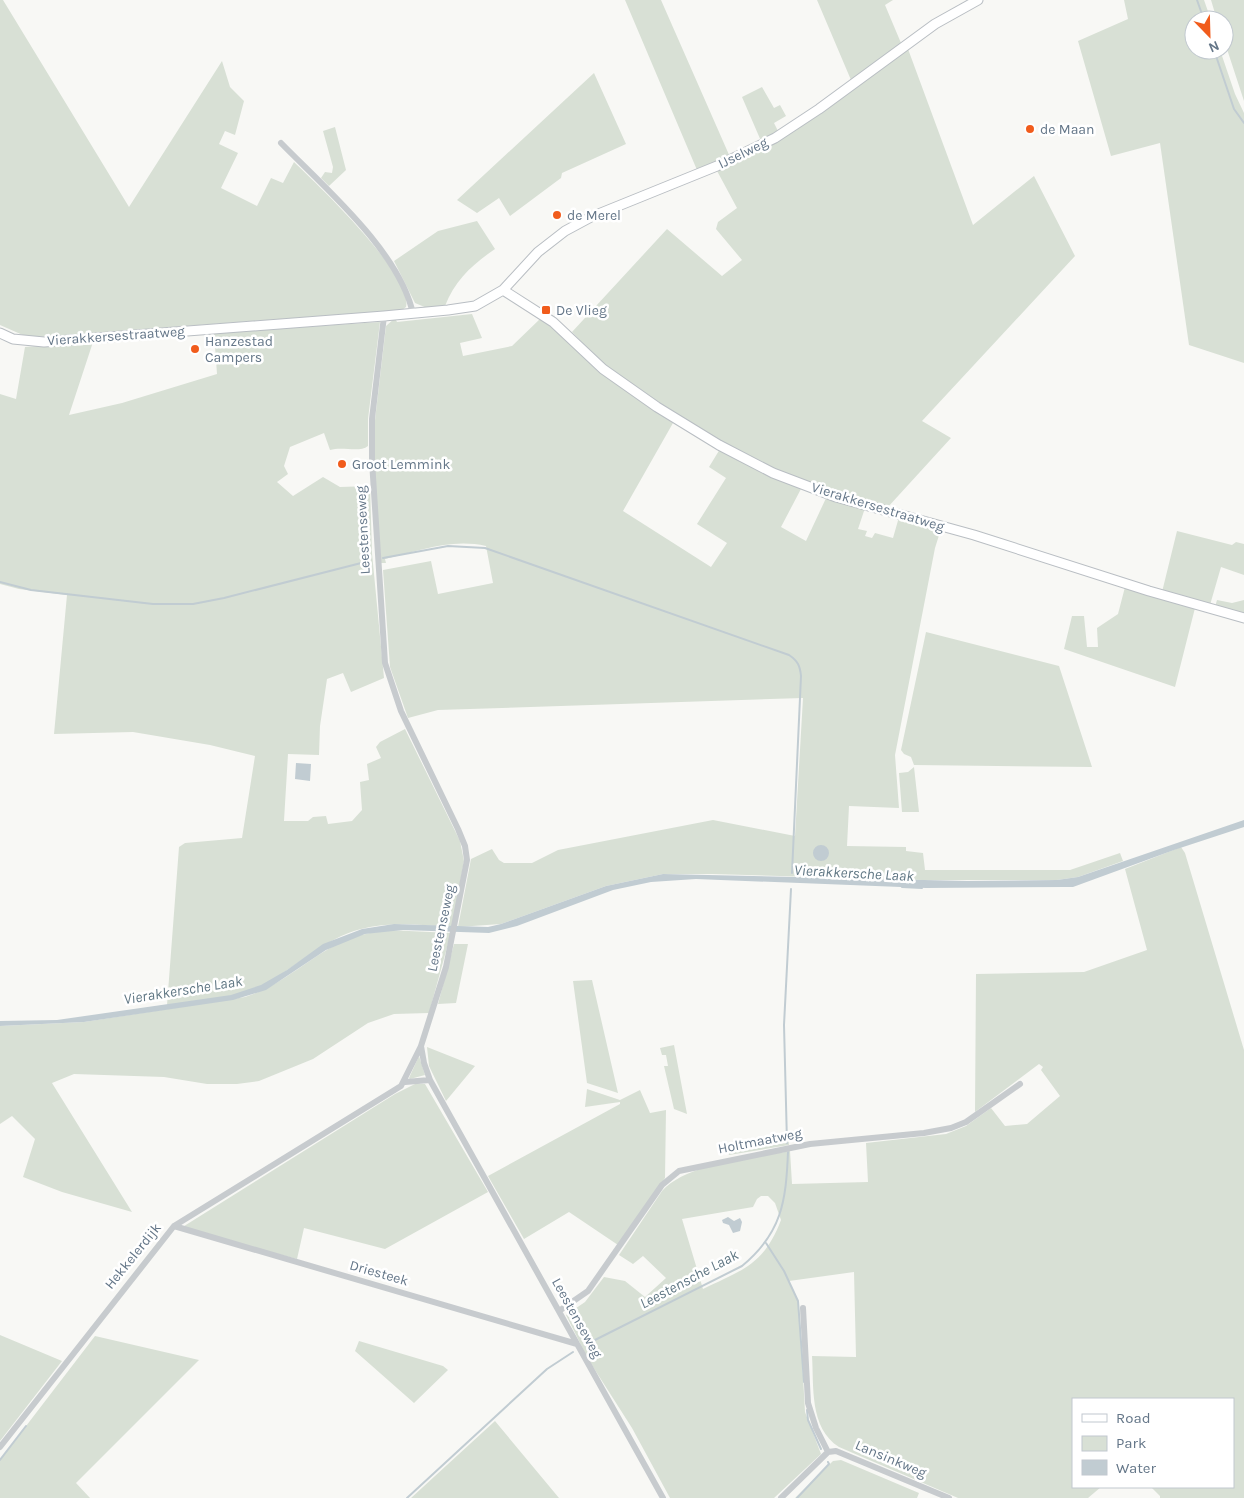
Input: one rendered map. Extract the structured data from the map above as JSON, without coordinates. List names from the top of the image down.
{
  "streets": {
    "street": [
      "IJselweg",
      "Vierakkersestraatweg",
      "Leestenseweg",
      "Holtmaatweg",
      "Hekkelerdijk",
      "Driesteek",
      "Lansinkweg"
    ]
  },
  "crossings": [
    ["IJselweg", "Vierakkersestraatweg"],
    ["Vierakkersestraatweg", "Leestenseweg"],
    ["Leestenseweg", "Holtmaatweg"],
    ["Leestenseweg", "Hekkelerdijk"],
    ["Leestenseweg", "Driesteek"],
    ["Hekkelerdijk", "Driesteek"]
  ],
  "water": ["Vierakkersche Laak", "Leestensche Laak"],
  "places": {
    "other": [
      "de Maan",
      "de Merel",
      "Hanzestad Campers",
      "Groot Lemmink"
    ],
    "transit": ["De Vlieg"]
  },
  "legend": ["Road", "Park", "Water"],
  "north": "bottom right"
}
